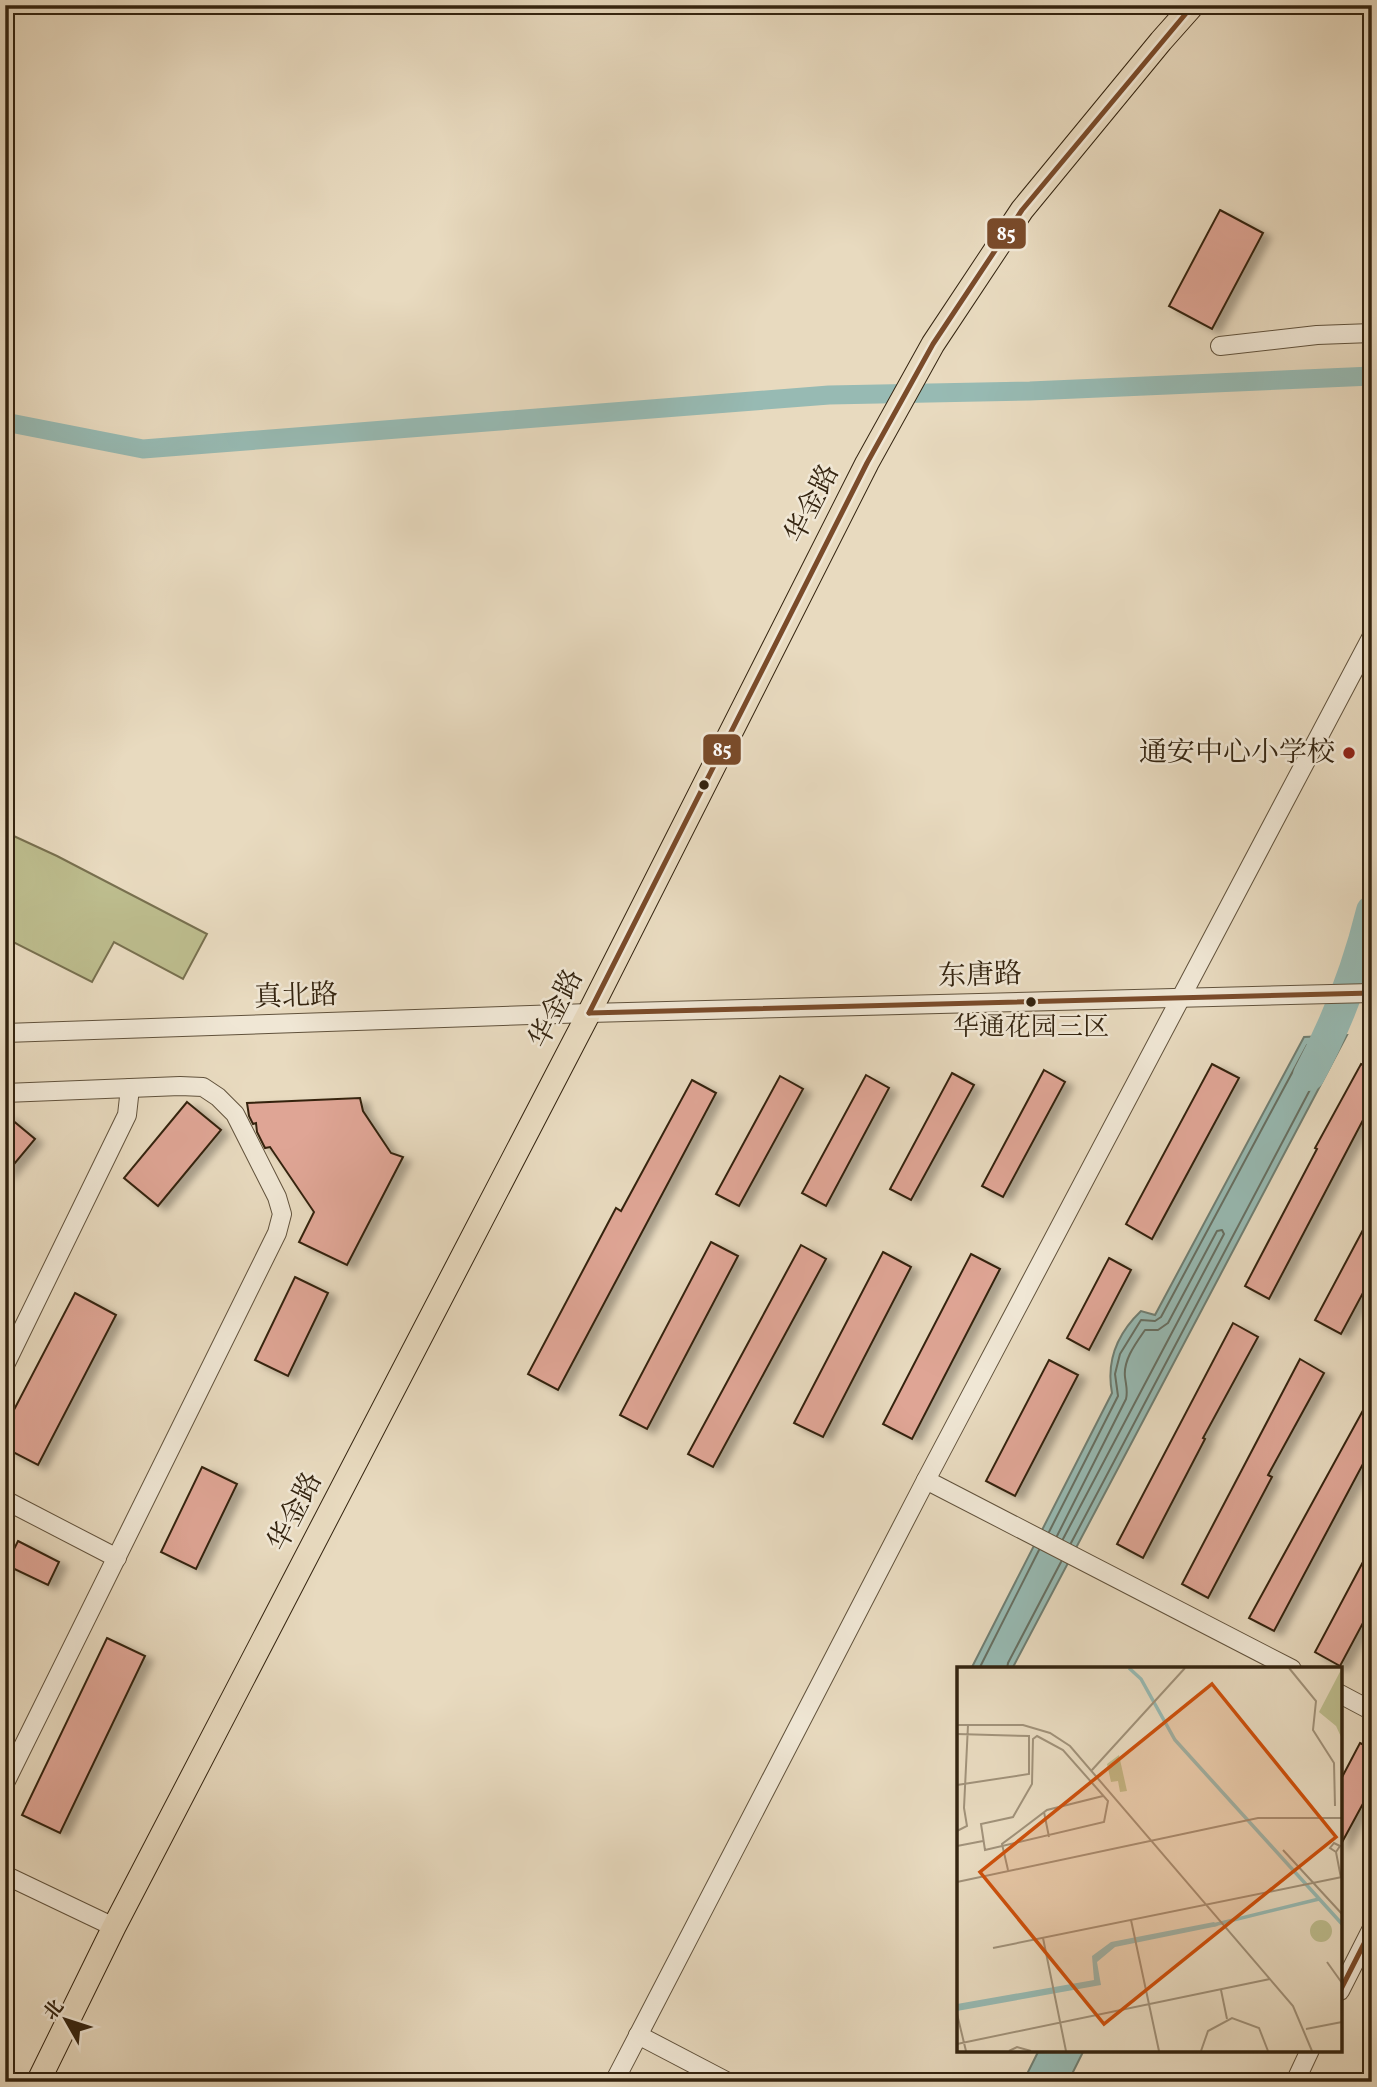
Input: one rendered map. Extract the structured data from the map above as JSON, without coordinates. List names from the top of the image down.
{
  "streets": {
    "main road": ["华金路"],
    "street": ["东唐路", "真北路"]
  },
  "crossings": [
    ["华金路", "东唐路"],
    ["华金路", "真北路"],
    ["东唐路", "真北路"]
  ],
  "places": ["通安中心小学校", "华通花园三区"],
  "lines": ["transit line 85"],
  "north": "top left"
}
